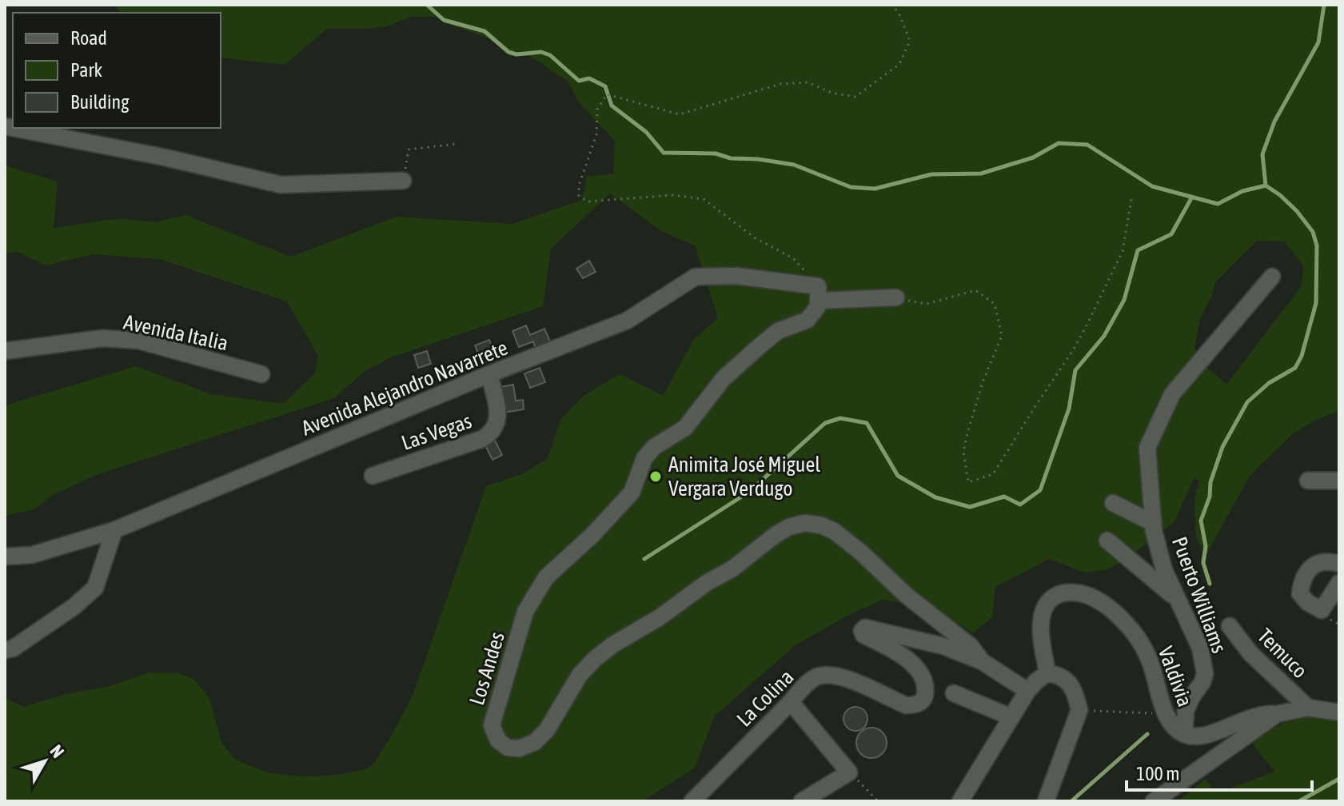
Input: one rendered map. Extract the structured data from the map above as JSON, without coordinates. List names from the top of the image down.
{
  "streets": {
    "street": [
      "Avenida Italia",
      "Avenida Alejandro Navarrete",
      "Las Vegas",
      "Puerto Williams",
      "Temuco",
      "Los Andes",
      "Valdivia",
      "La Colina"
    ]
  },
  "crossings": [
    ["Avenida Alejandro Navarrete", "Las Vegas"],
    ["Avenida Alejandro Navarrete", "Los Andes"],
    ["Puerto Williams", "Valdivia"],
    ["Temuco", "Valdivia"],
    ["Los Andes", "La Colina"]
  ],
  "places": ["Animita José Miguel Vergara Verdugo"],
  "legend": ["Road", "Park", "Building"],
  "scale_bar": "100 m",
  "north": "top right"
}
